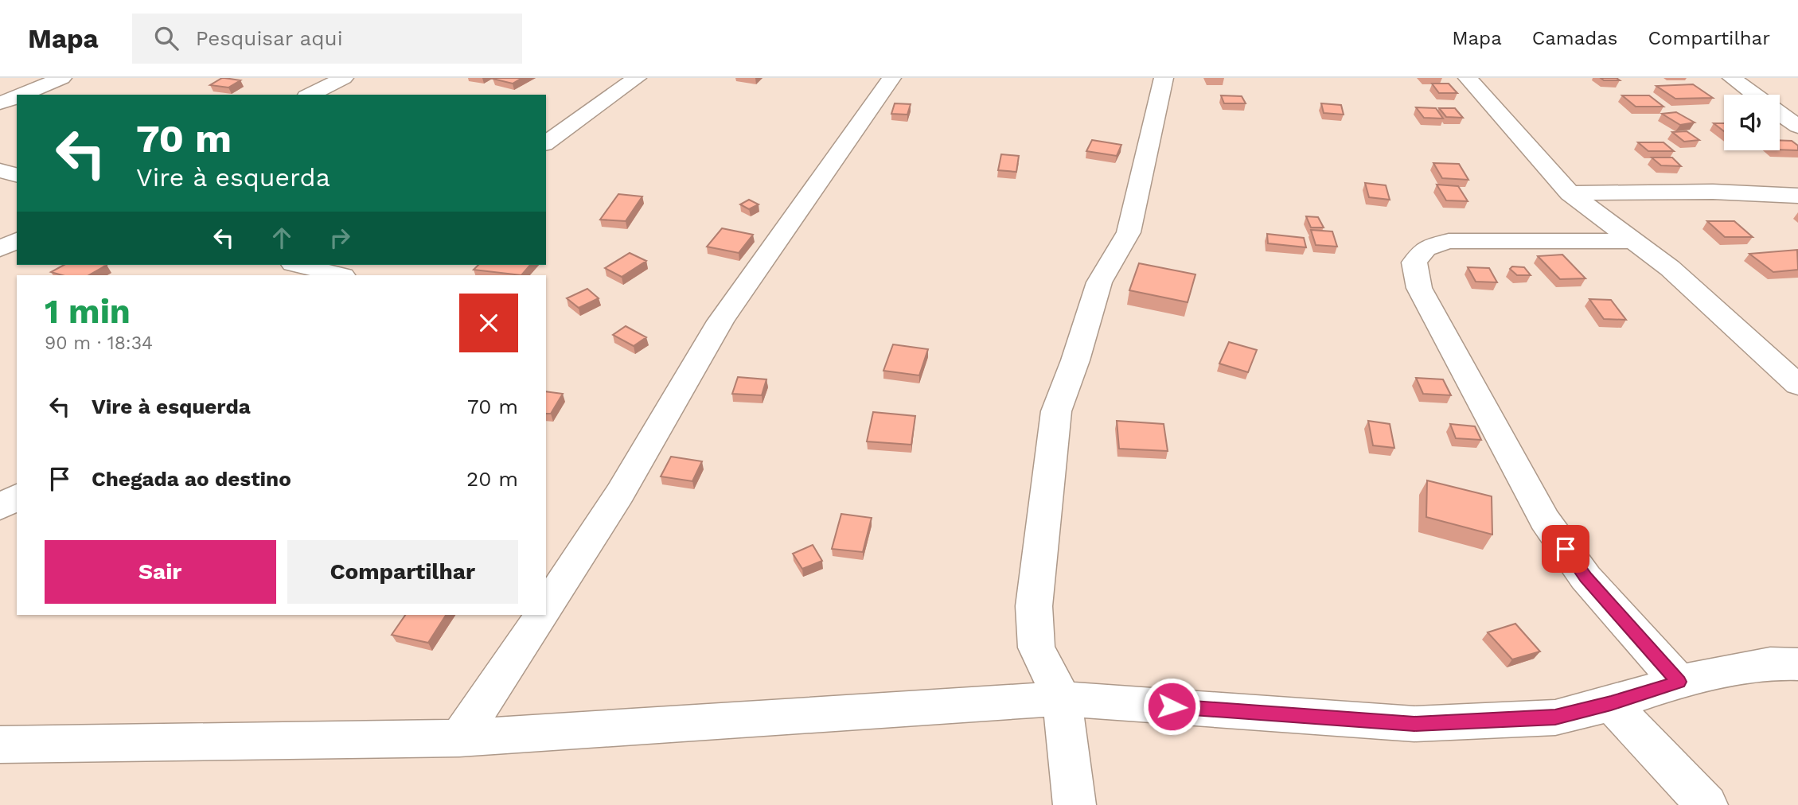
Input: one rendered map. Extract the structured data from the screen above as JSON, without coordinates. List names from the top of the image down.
{
  "page": {
    "header": "Mapa",
    "search": "Pesquisar aqui",
    "nav": ["Mapa", "Camadas", "Compartilhar"],
    "turn": ["70 m", "Vire à esquerda"],
    "heading": ["1 min", "90 m · 18:34"],
    "list": [
      {
        "name": "Vire à esquerda",
        "value": "70 m"
      },
      {
        "name": "Chegada ao destino",
        "value": "20 m"
      }
    ],
    "buttons": ["Sair", "Compartilhar"]
  }
}
